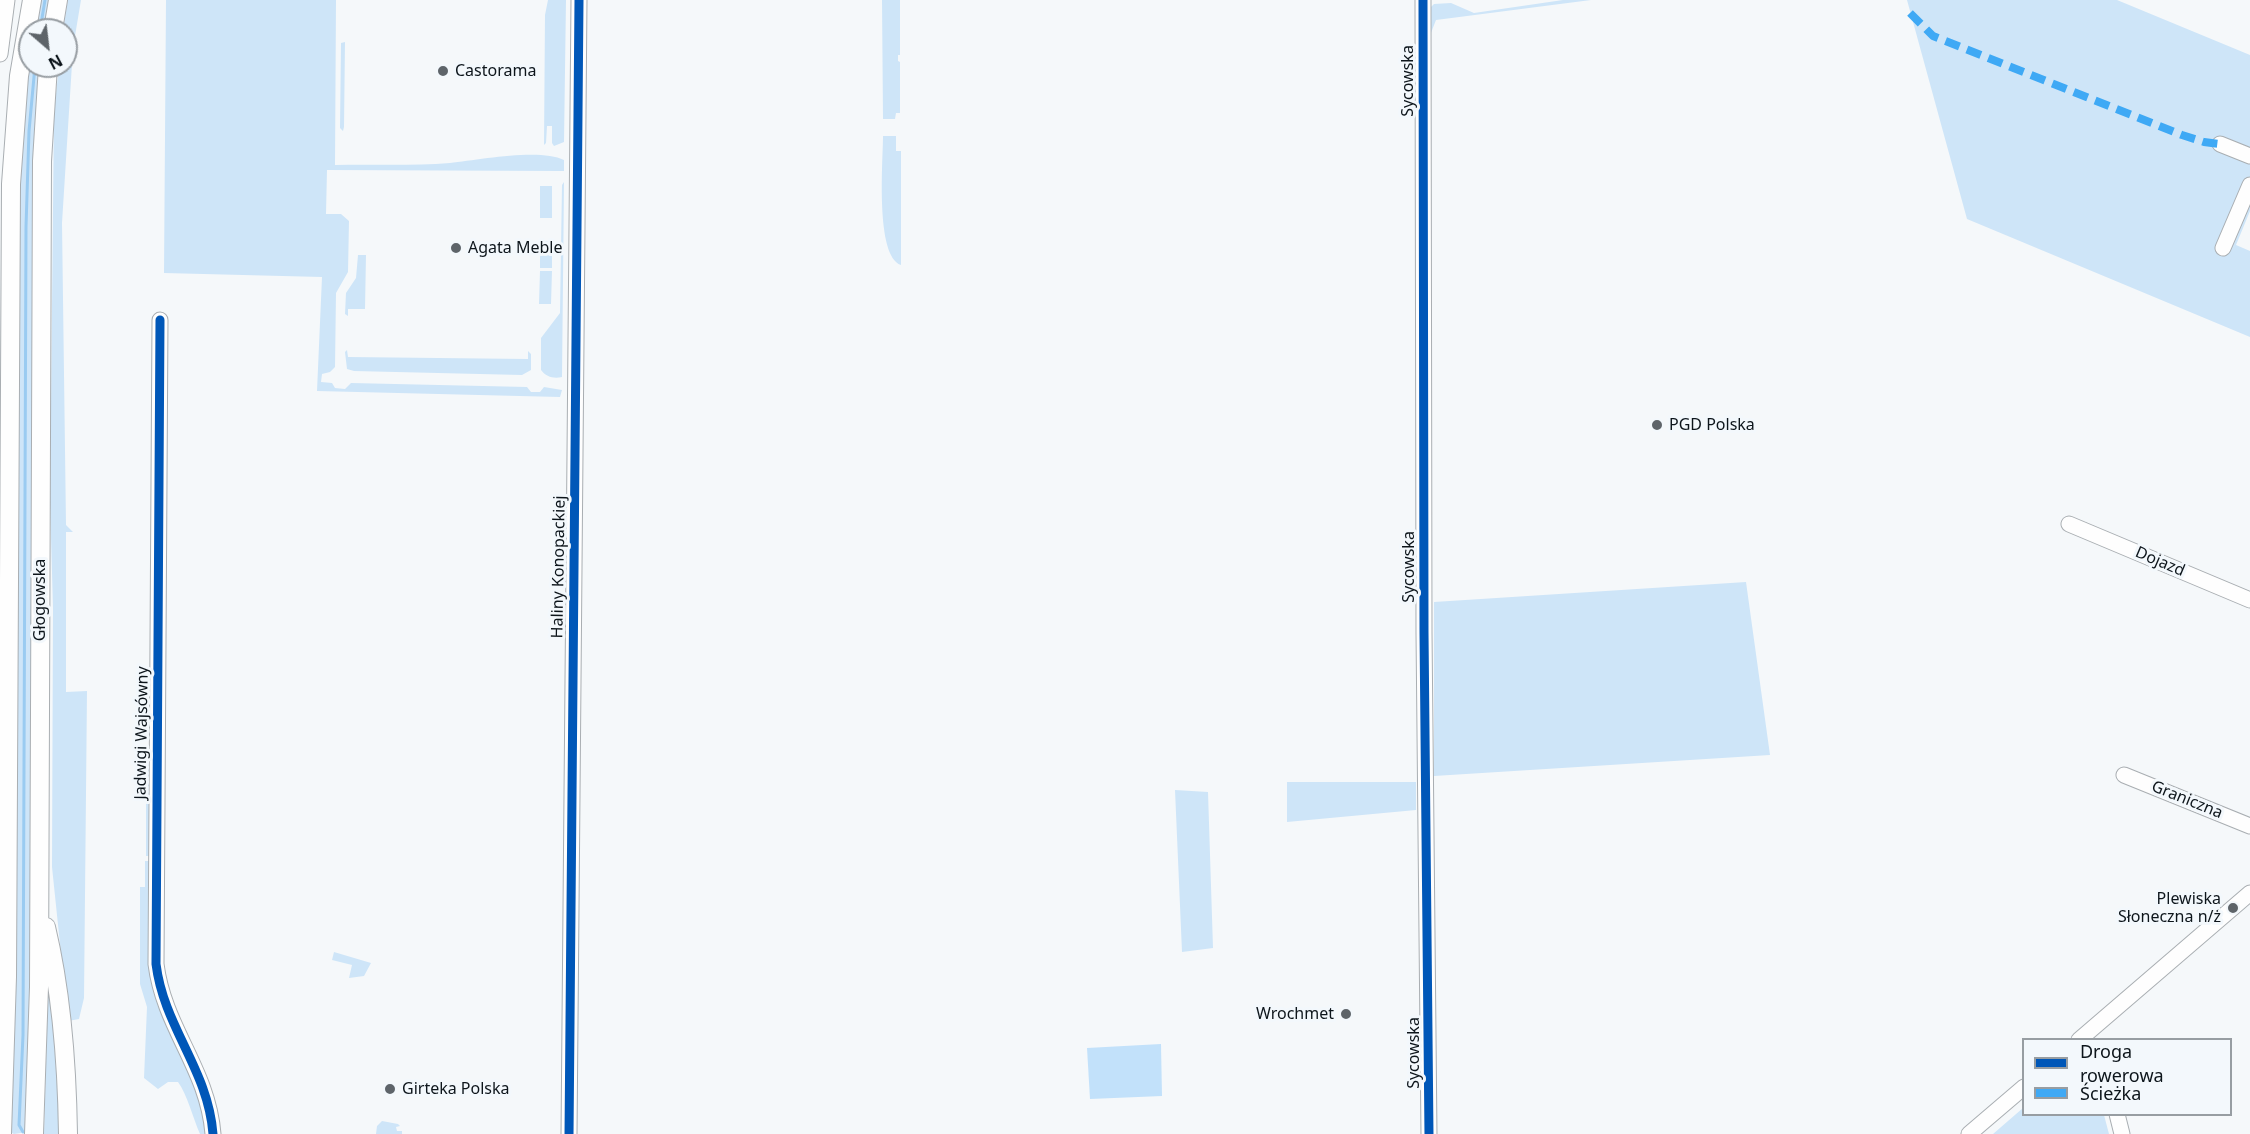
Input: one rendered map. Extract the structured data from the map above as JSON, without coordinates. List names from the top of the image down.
{
  "streets": {
    "main road": ["Głogowska"],
    "street": [
      "Sycowska",
      "Dojazd",
      "Haliny Konopackiej",
      "Jadwigi Wajsówny",
      "Graniczna"
    ]
  },
  "places": [
    "Castorama",
    "Agata Meble",
    "PGD Polska",
    "Plewiska Słoneczna n/ż",
    "Wrochmet",
    "Girteka Polska"
  ],
  "legend": ["Droga rowerowa", "Ścieżka"],
  "north": "bottom right"
}
